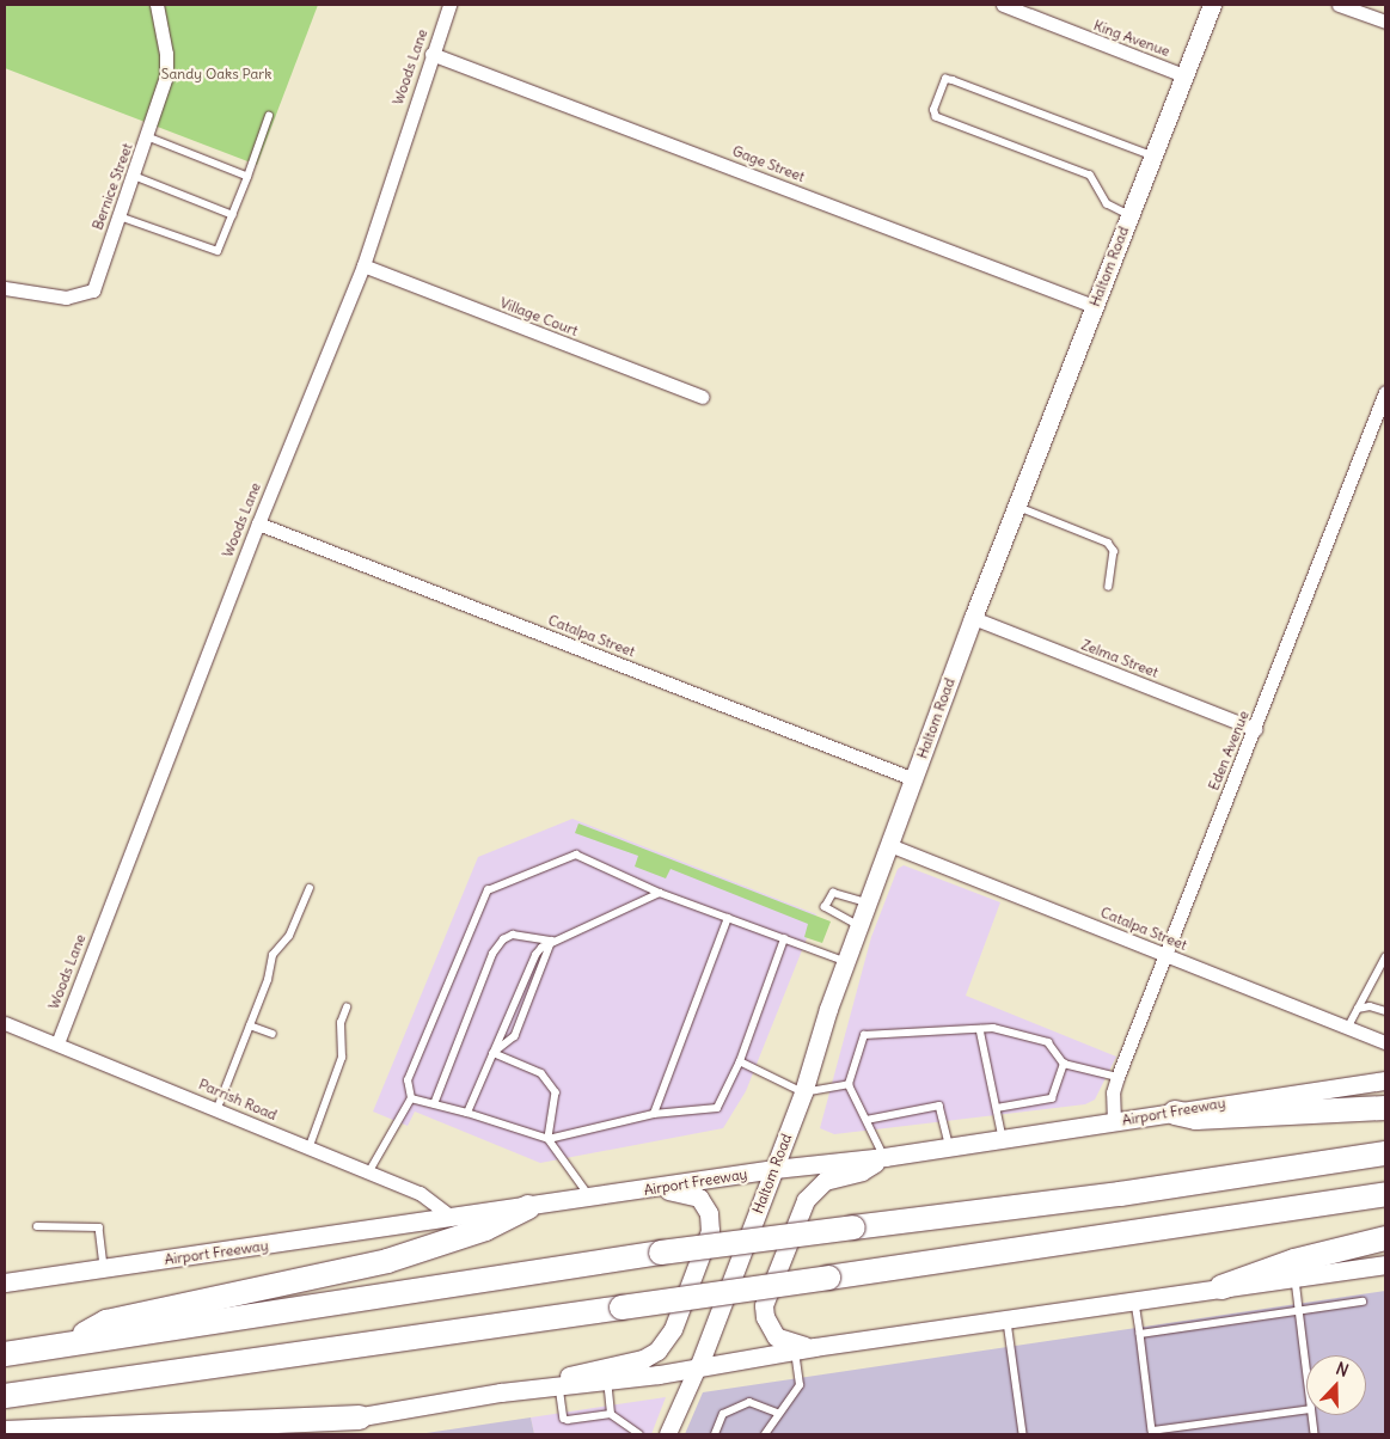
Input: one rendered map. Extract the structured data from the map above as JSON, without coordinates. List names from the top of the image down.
{
  "streets": {
    "main road": ["Haltom Road", "Airport Freeway"],
    "street": [
      "King Avenue",
      "Woods Lane",
      "Gage Street",
      "Bernice Street",
      "Village Court",
      "Catalpa Street",
      "Zelma Street",
      "Eden Avenue",
      "Parrish Road"
    ]
  },
  "crossings": [
    ["King Avenue", "Haltom Road"],
    ["Woods Lane", "Gage Street"],
    ["Woods Lane", "Village Court"],
    ["Woods Lane", "Catalpa Street"],
    ["Woods Lane", "Parrish Road"],
    ["Gage Street", "Haltom Road"],
    ["Haltom Road", "Catalpa Street"],
    ["Haltom Road", "Zelma Street"],
    ["Haltom Road", "Airport Freeway"],
    ["Catalpa Street", "Eden Avenue"],
    ["Zelma Street", "Eden Avenue"],
    ["Eden Avenue", "Airport Freeway"],
    ["Parrish Road", "Airport Freeway"]
  ],
  "parks": ["Sandy Oaks Park"],
  "north": "top"
}
